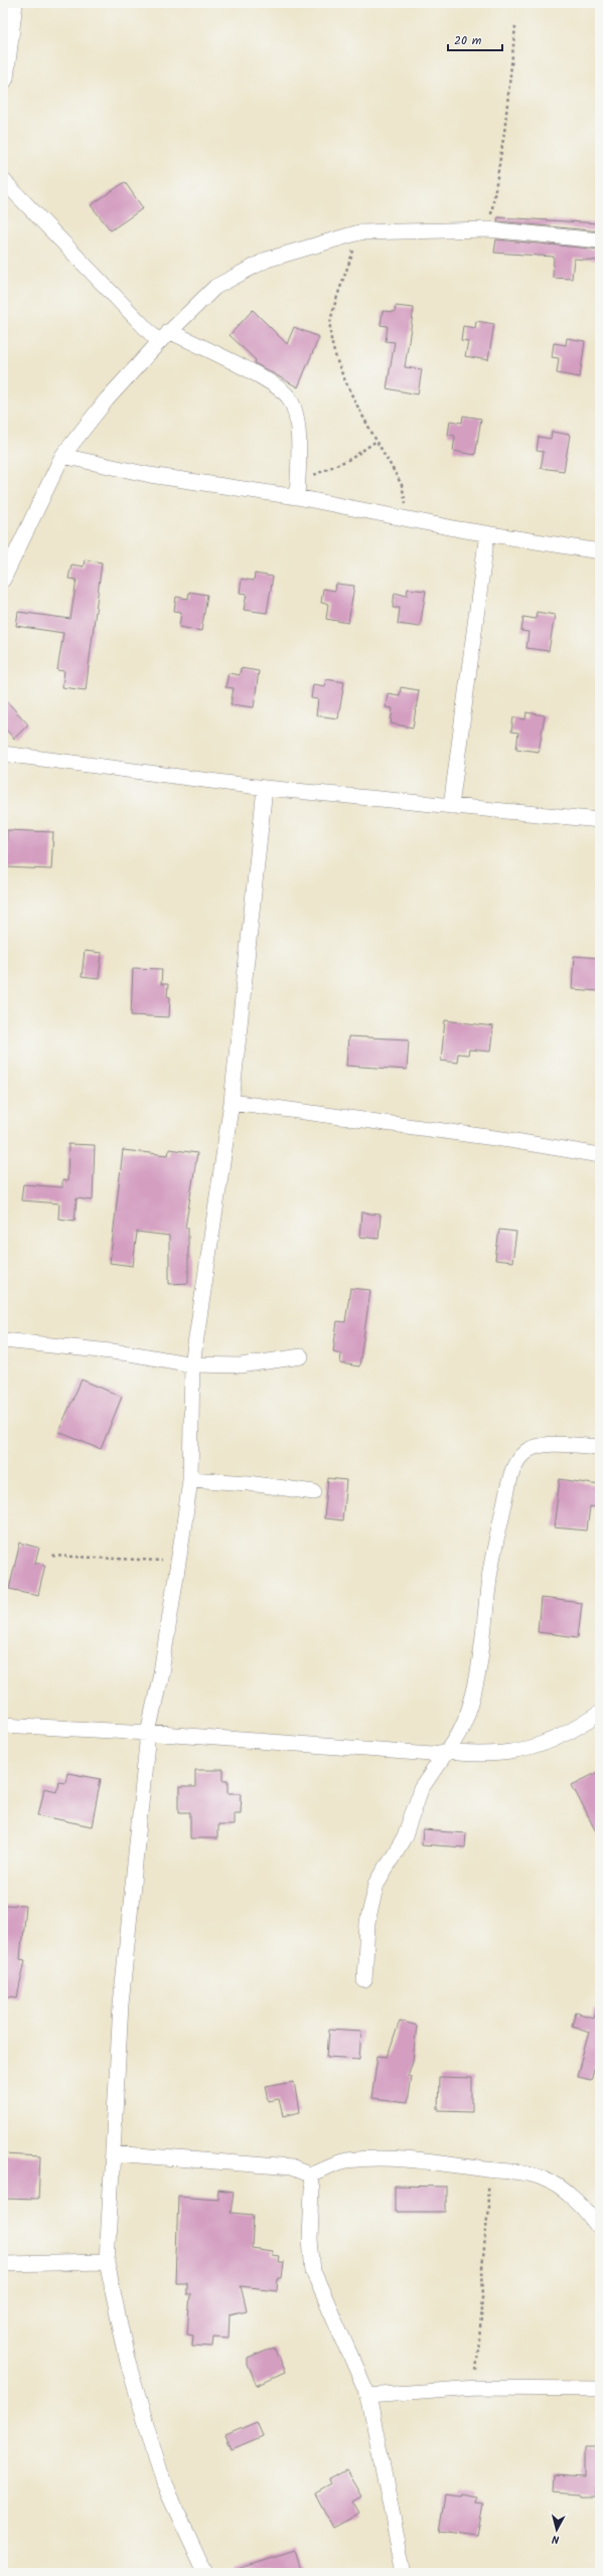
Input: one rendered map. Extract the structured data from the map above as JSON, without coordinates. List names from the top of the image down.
{
  "scale_bar": "20 m",
  "north": "bottom"
}
